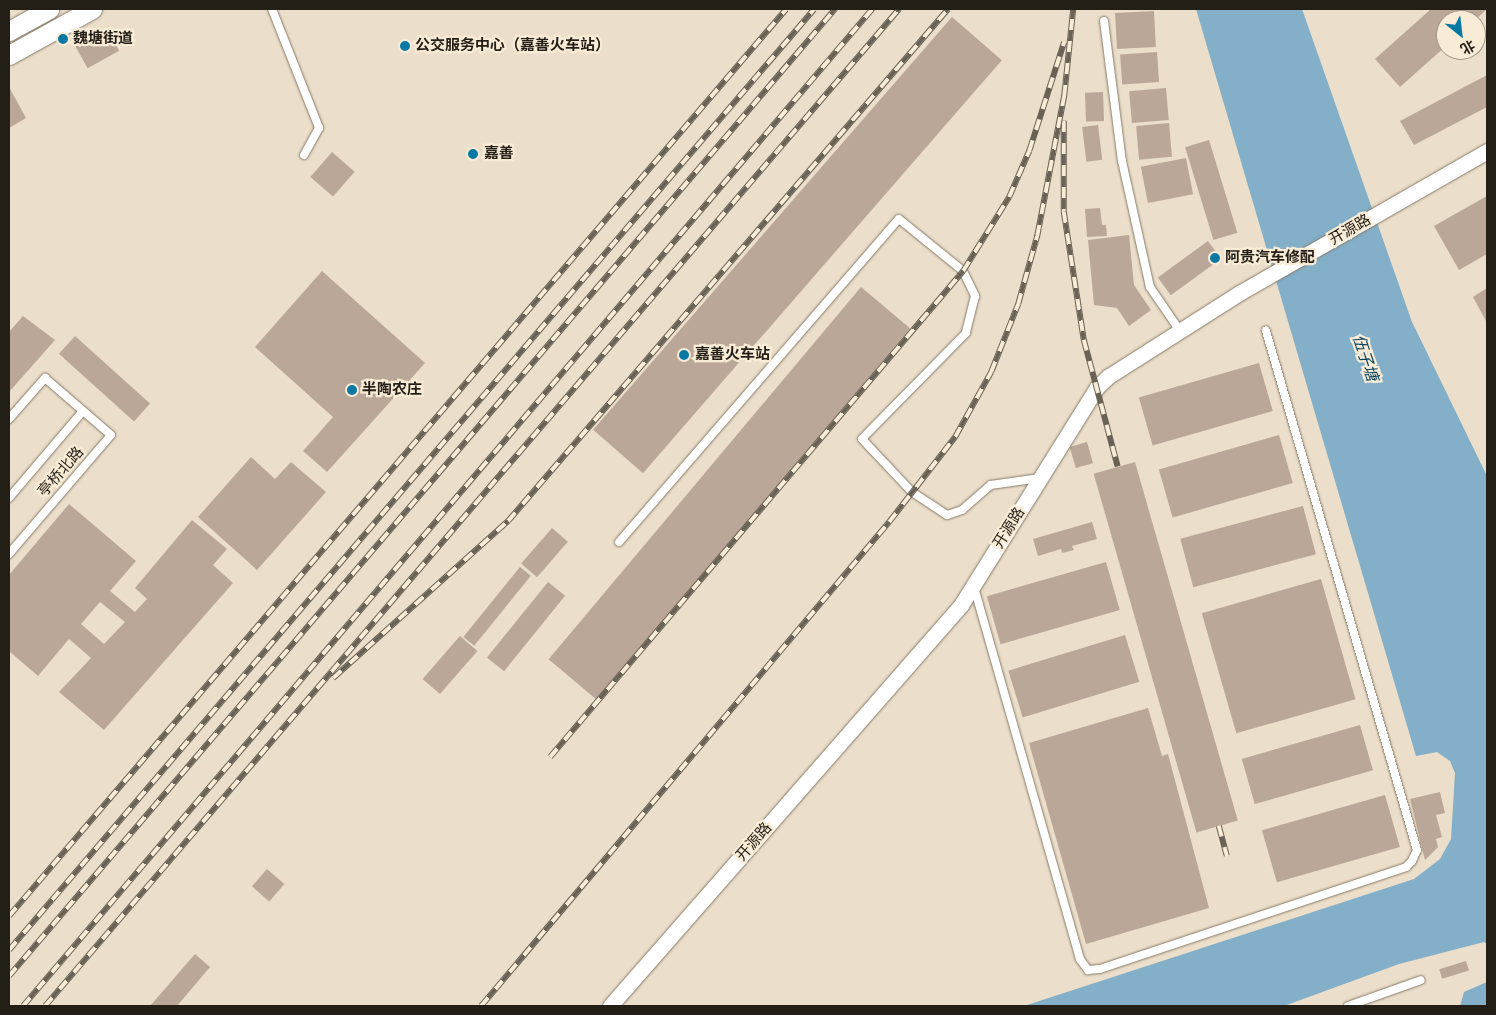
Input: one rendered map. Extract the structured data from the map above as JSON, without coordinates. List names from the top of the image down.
{
  "streets": {
    "street": ["开源路"],
    "lane": ["亭桥北路"]
  },
  "water": ["伍子塘"],
  "places": [
    "魏塘街道",
    "公交服务中心（嘉善火车站）",
    "嘉善",
    "阿贵汽车修配",
    "嘉善火车站",
    "半陶农庄"
  ],
  "north": "bottom right"
}
